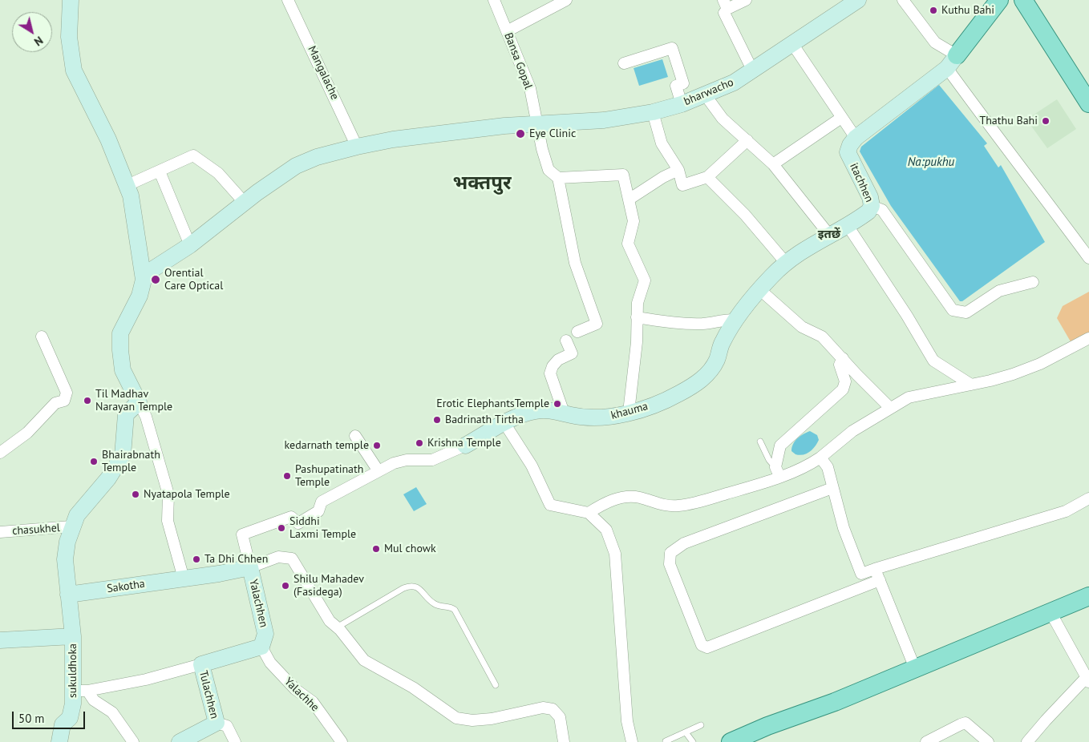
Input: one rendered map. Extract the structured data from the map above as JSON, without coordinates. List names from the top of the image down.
{
  "streets": {
    "main road": [
      "bharwacho",
      "itachhen",
      "khauma",
      "Sakotha",
      "Yalachhen",
      "sukuldhoka",
      "Tulachhen"
    ],
    "street": [
      "Bansa Gopal",
      "Mangalache",
      "chasukhel",
      "Yalachhe"
    ]
  },
  "crossings": [
    ["Bansa Gopal", "bharwacho"],
    ["Mangalache", "bharwacho"],
    ["itachhen", "khauma"],
    ["chasukhel", "sukuldhoka"],
    ["Sakotha", "Yalachhen"],
    ["Sakotha", "sukuldhoka"],
    ["Yalachhen", "Tulachhen"],
    ["Yalachhen", "Yalachhe"],
    ["Tulachhen", "Yalachhe"]
  ],
  "districts": ["भक्तपुर", "इतछें"],
  "water": ["Na:pukhu"],
  "places": [
    "Kuthu Bahi",
    "Thathu Bahi",
    "Eye Clinic",
    "Orential Care Optical",
    "Til Madhav Narayan Temple",
    "Erotic ElephantsTemple",
    "Badrinath Tirtha",
    "Krishna Temple",
    "kedarnath temple",
    "Bhairabnath Temple",
    "Pashupatinath Temple",
    "Nyatapola Temple",
    "Siddhi Laxmi Temple",
    "Mul chowk",
    "Ta Dhi Chhen",
    "Shilu Mahadev (Fasidega)"
  ],
  "scale_bar": "50 m",
  "north": "bottom right"
}
